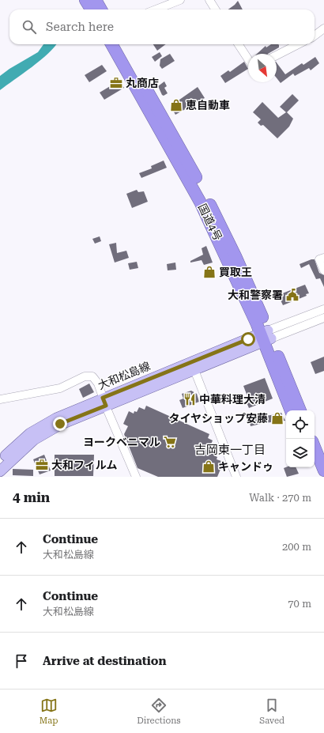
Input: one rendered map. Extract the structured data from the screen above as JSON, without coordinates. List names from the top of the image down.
{
  "streets": {
    "highway": ["国道4号"],
    "main road": ["大和松島線"]
  },
  "crossings": [
    ["国道4号", "大和松島線"]
  ],
  "districts": ["吉岡東一丁目"],
  "places": {
    "office": ["丸商店", "大和フィルム"],
    "shop": [
      "恵自動車",
      "買取王",
      "タイヤショップ安藤",
      "キャンドゥ"
    ],
    "public building": ["大和警察署"],
    "restaurant": ["中華料理大清"],
    "supermarket": ["ヨークベニマル"]
  },
  "north": "bottom right",
  "page": {
    "search": "Search here",
    "heading": ["4 min", "Walk · 270 m"],
    "list": [
      ["Continue", "大和松島線", "200 m"],
      ["Continue", "大和松島線", "70 m"],
      "Arrive at destination"
    ],
    "nav": ["Map", "Directions", "Saved"]
  }
}
